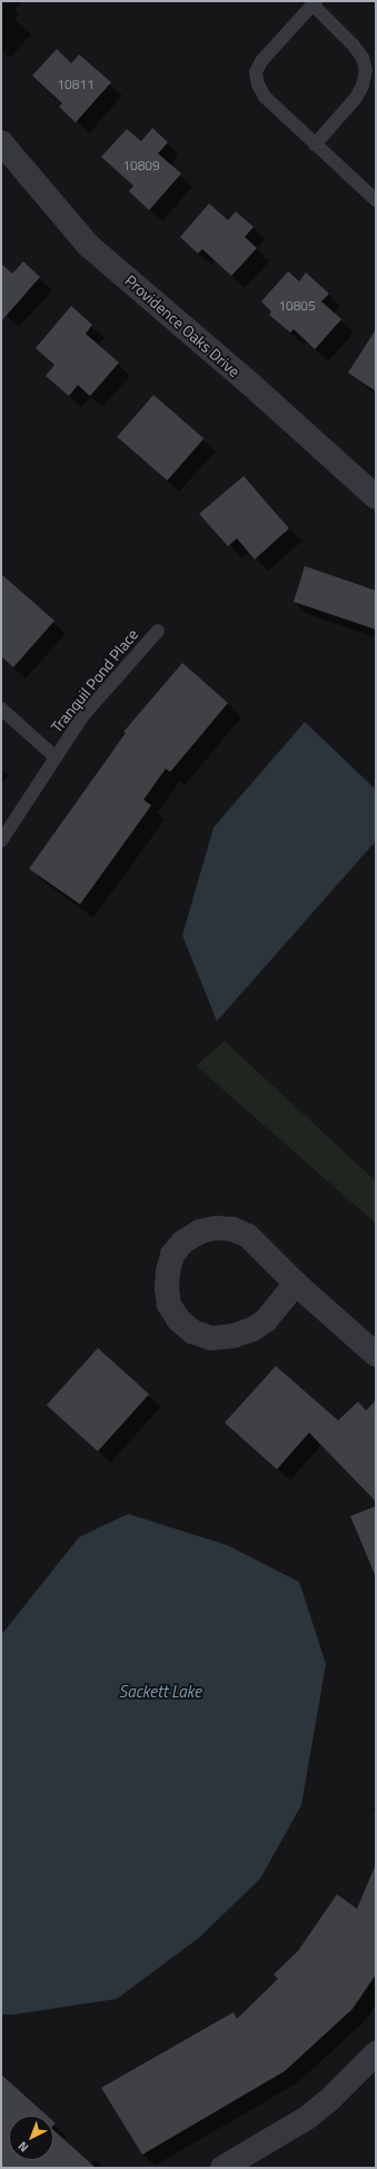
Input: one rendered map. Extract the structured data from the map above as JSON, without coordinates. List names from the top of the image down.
{
  "streets": {
    "street": ["Providence Oaks Drive"],
    "lane": ["Tranquil Pond Place"]
  },
  "water": ["Sackett Lake"],
  "house_numbers": ["10811", "10809", "10805"],
  "north": "bottom left"
}
